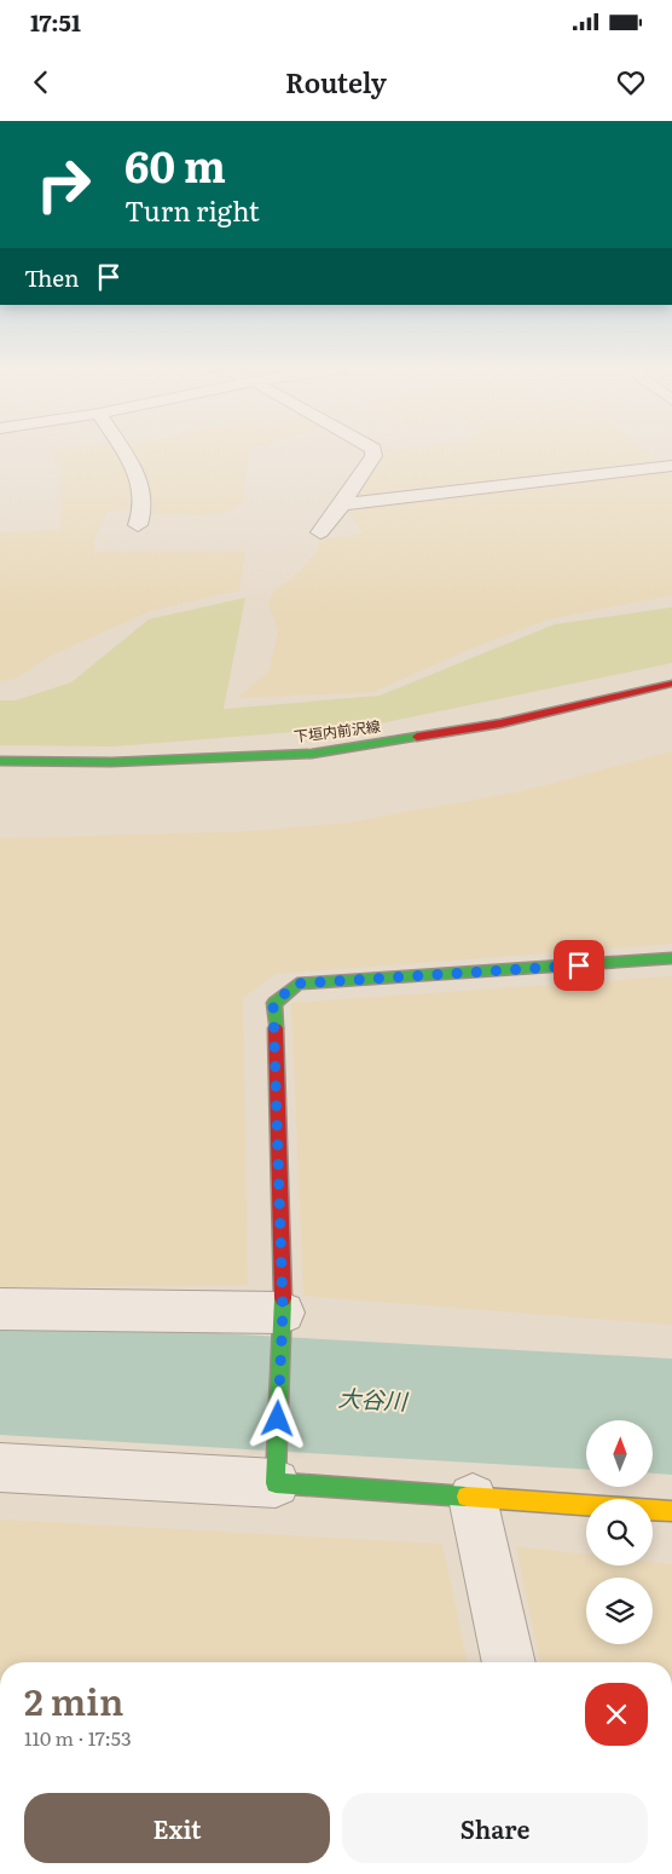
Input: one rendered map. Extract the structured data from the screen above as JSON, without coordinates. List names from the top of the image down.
{
  "streets": {
    "street": ["下垣内前沢線"]
  },
  "water": ["大谷川"],
  "north": "top",
  "page": {
    "status": "17:51",
    "header": "Routely",
    "turn": ["60 m", "Turn right"],
    "then": "Then",
    "heading": ["2 min", "110 m · 17:53"],
    "buttons": ["Exit", "Share"]
  }
}
